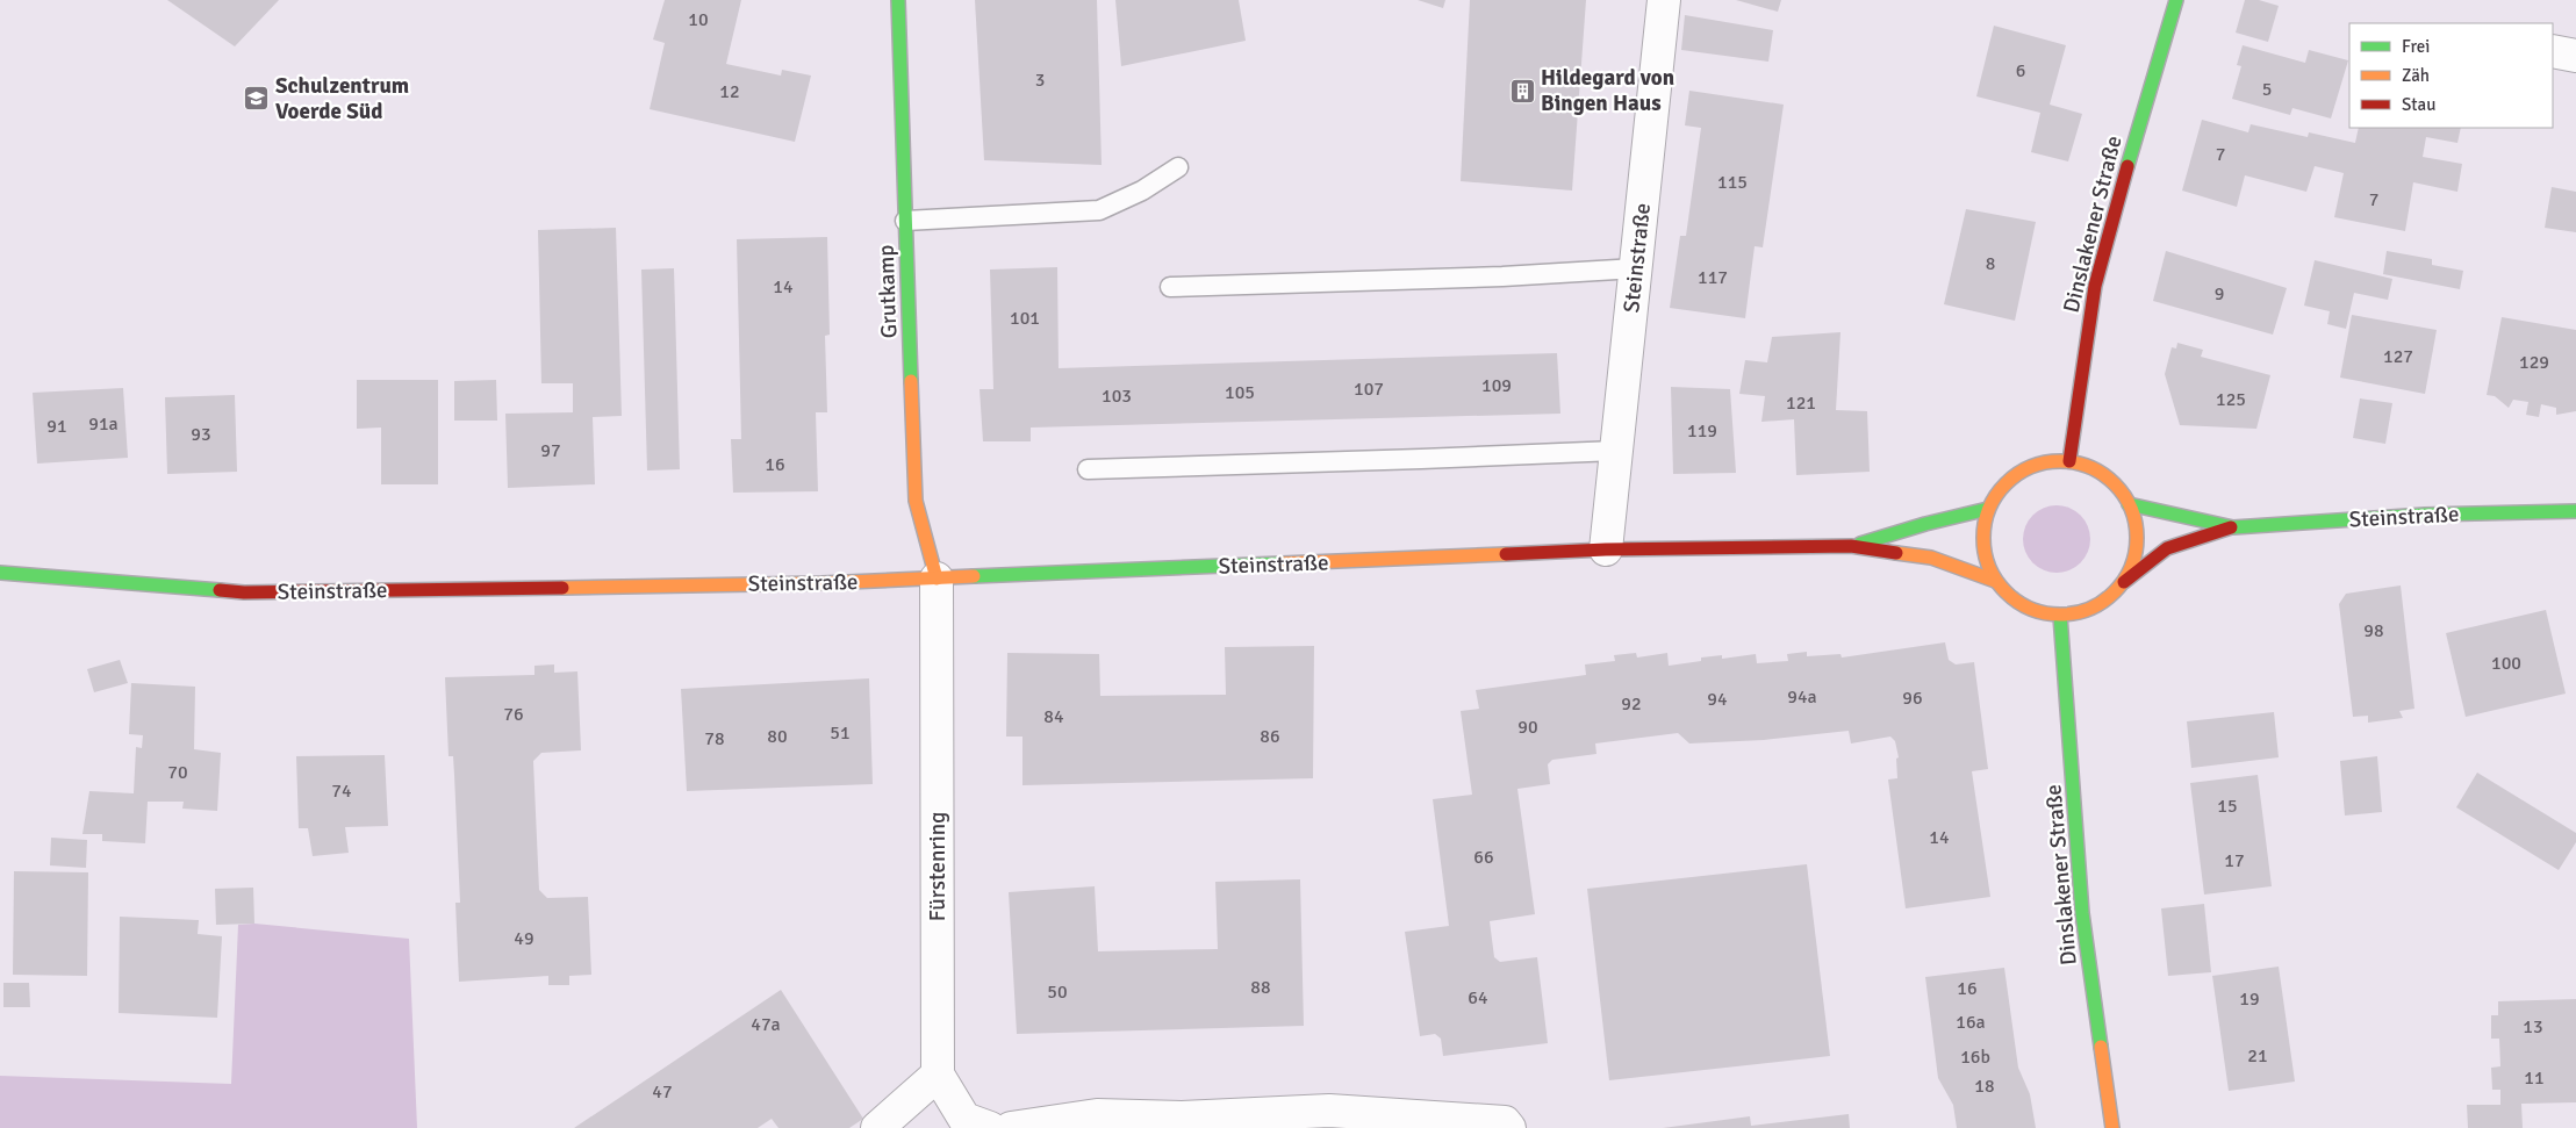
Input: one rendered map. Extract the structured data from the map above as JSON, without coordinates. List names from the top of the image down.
{
  "streets": {
    "street": [
      "Dinslakener Straße",
      "Steinstraße",
      "Grutkamp",
      "Fürstenring"
    ]
  },
  "crossings": [
    ["Dinslakener Straße", "Steinstraße"],
    ["Steinstraße", "Grutkamp"],
    ["Steinstraße", "Fürstenring"],
    ["Grutkamp", "Fürstenring"]
  ],
  "places": {
    "building": ["Hildegard von Bingen Haus"],
    "school or university": ["Schulzentrum Voerde Süd"]
  },
  "house_numbers": [
    "10",
    "6",
    "3",
    "5",
    "12",
    "7",
    "115",
    "7",
    "8",
    "117",
    "14",
    "9",
    "101",
    "127",
    "129",
    "109",
    "107",
    "105",
    "103",
    "125",
    "121",
    "91a",
    "91",
    "119",
    "93",
    "97",
    "16",
    "98",
    "100",
    "94a",
    "96",
    "94",
    "92",
    "76",
    "84",
    "90",
    "51",
    "80",
    "86",
    "78",
    "70",
    "74",
    "15",
    "14",
    "66",
    "17",
    "49",
    "88",
    "16",
    "50",
    "64",
    "19",
    "16a",
    "47a",
    "13",
    "21",
    "16b",
    "11",
    "18",
    "47"
  ],
  "legend": ["Frei", "Zäh", "Stau"]
}
